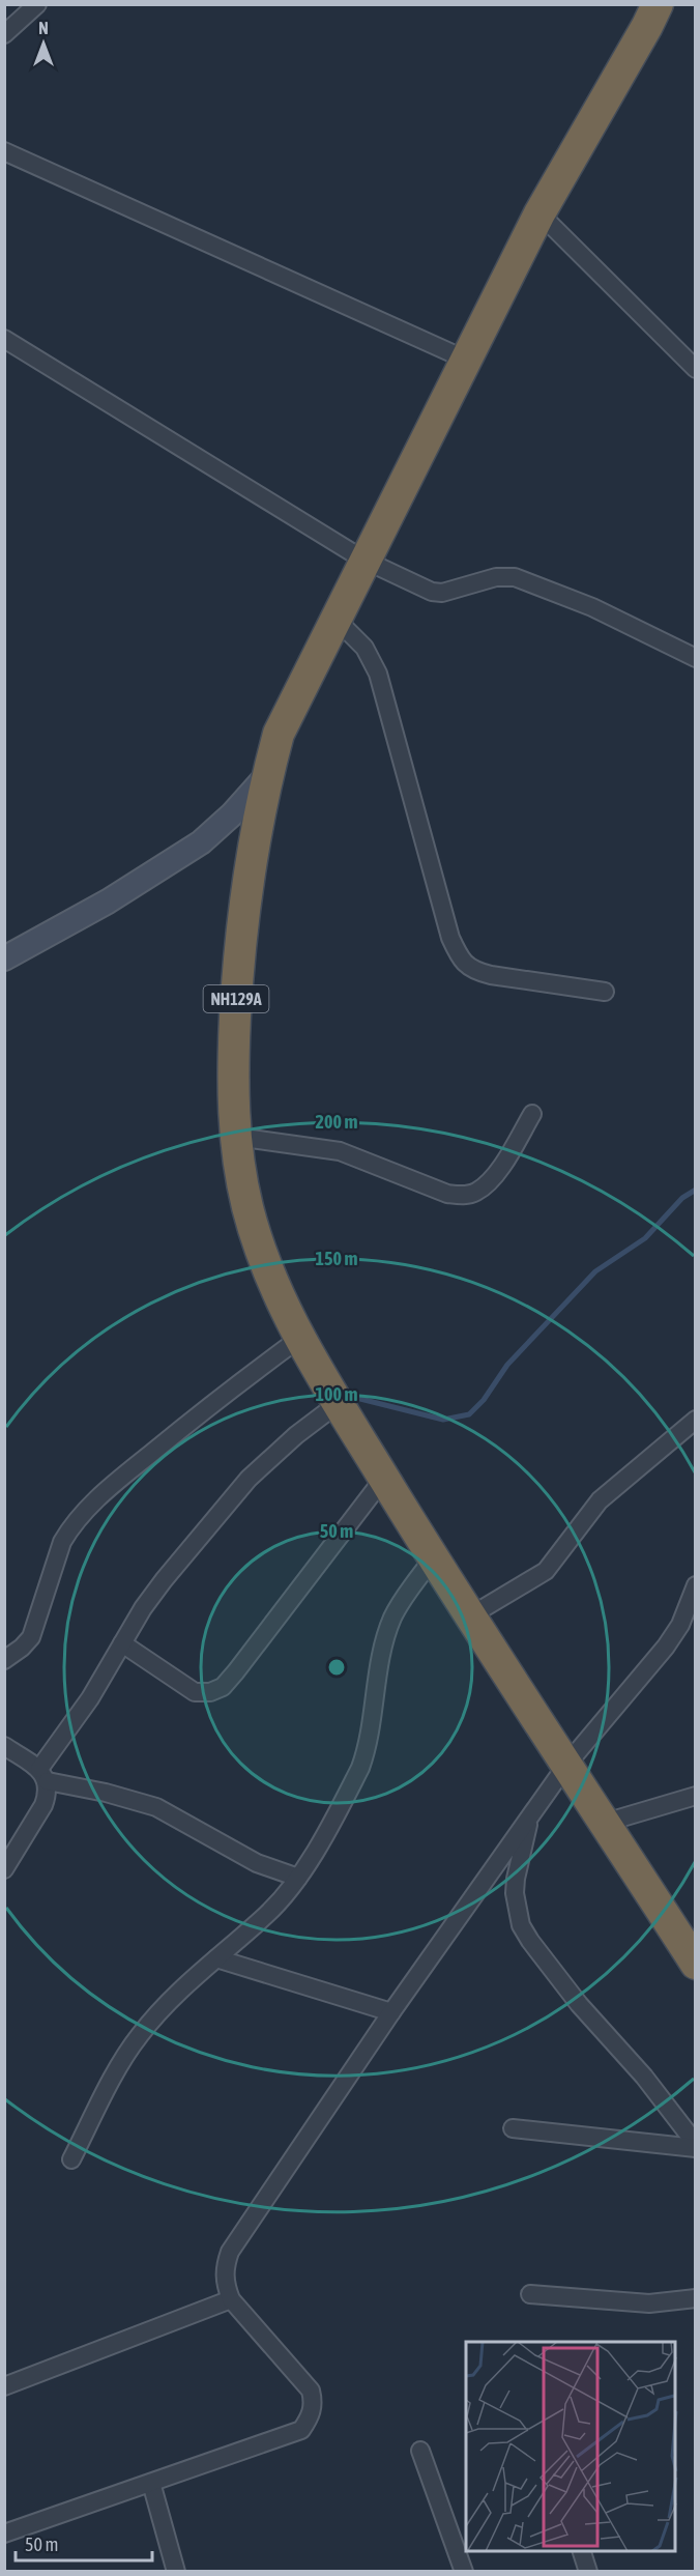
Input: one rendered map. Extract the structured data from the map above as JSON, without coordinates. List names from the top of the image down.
{
  "streets": {
    "highway": ["NH129A"]
  },
  "scale_bar": "50 m",
  "north": "top",
  "rings": [
    "200 m",
    "150 m",
    "100 m",
    "50 m"
  ]
}
